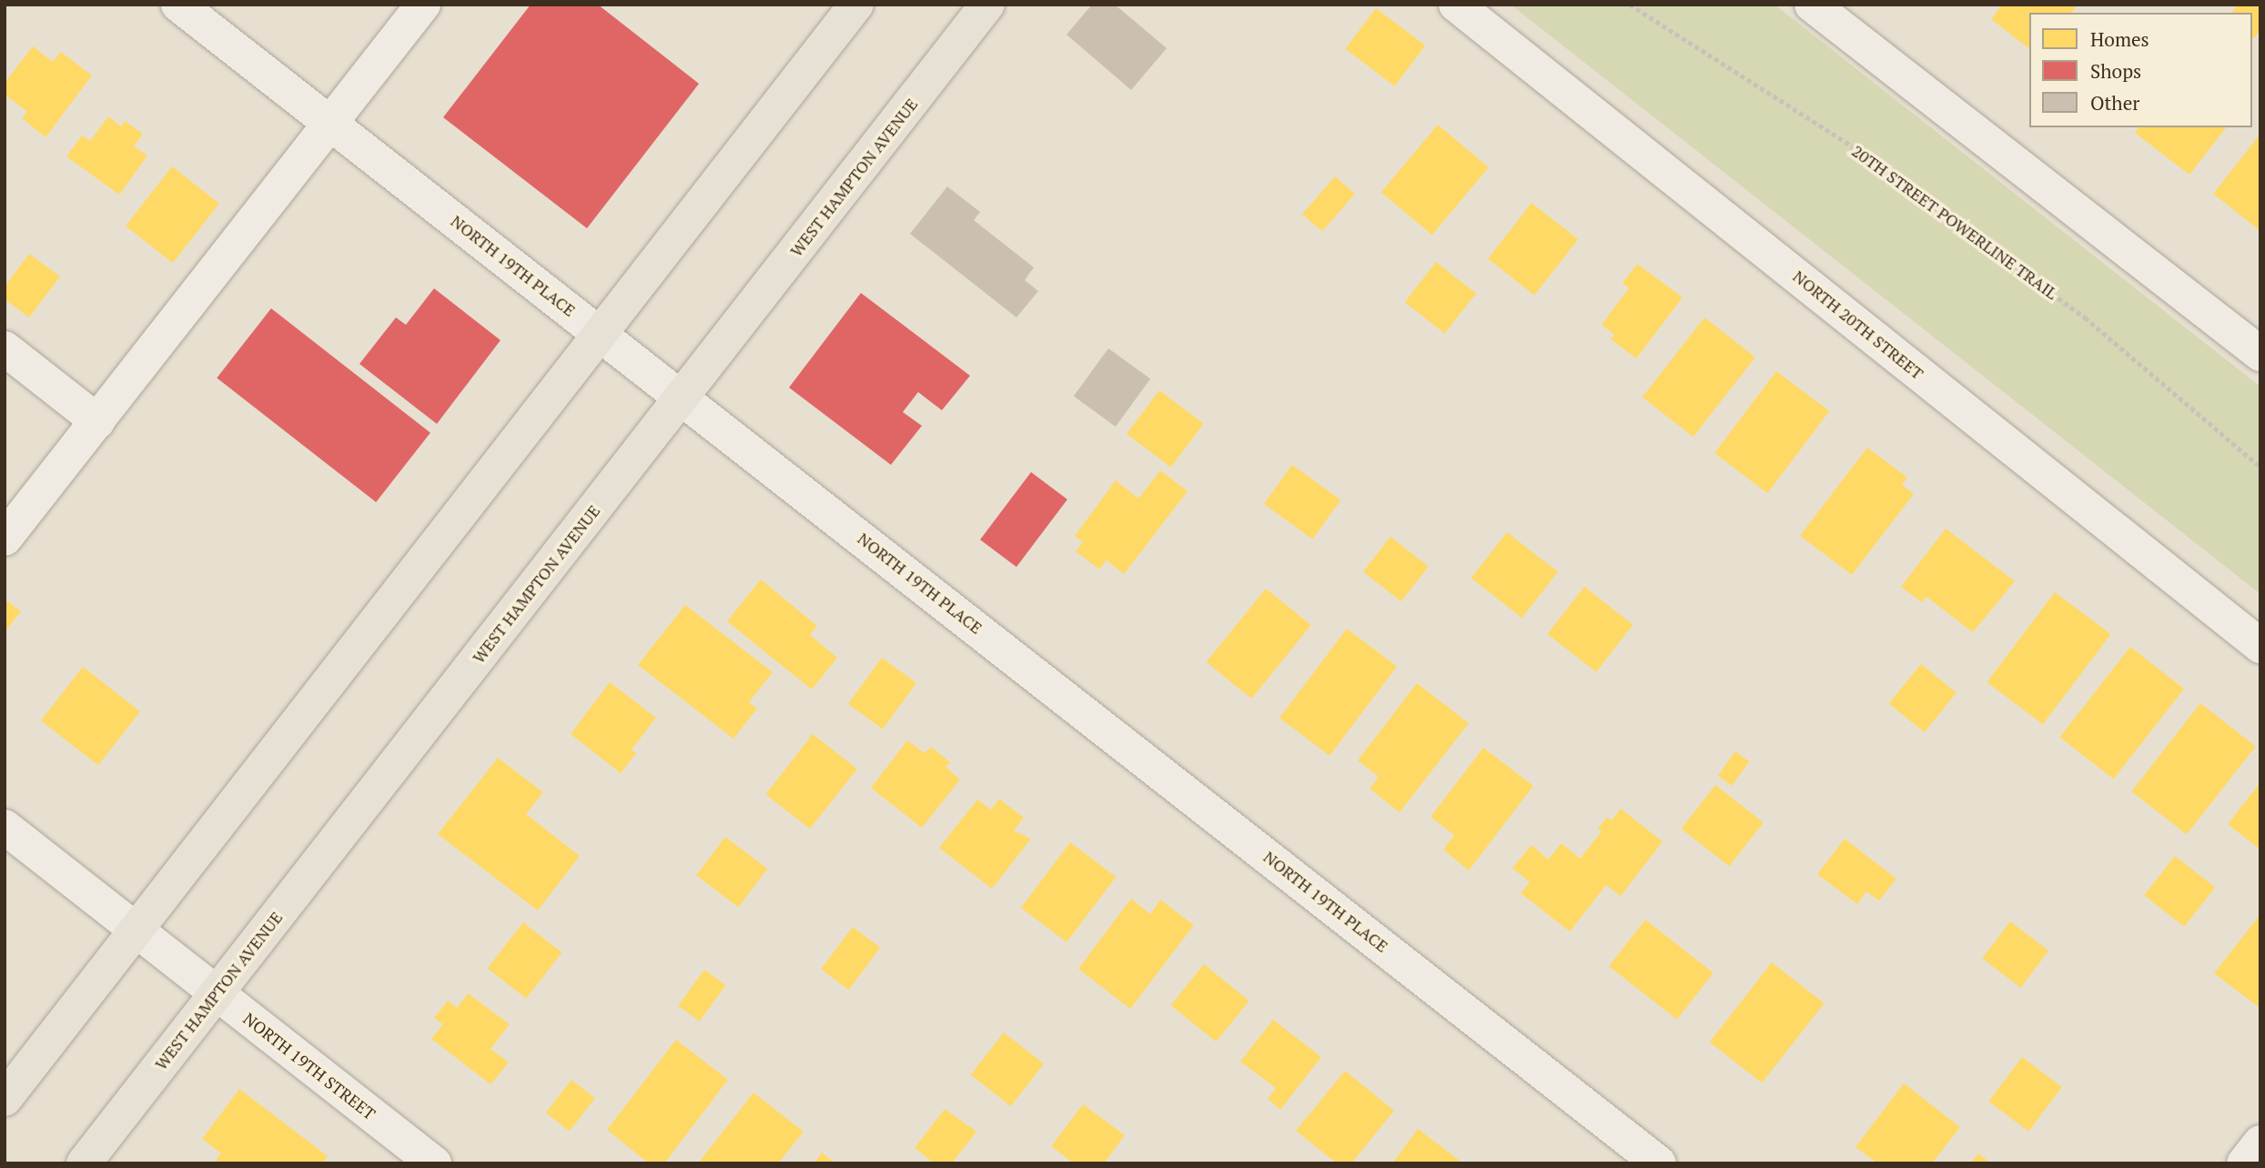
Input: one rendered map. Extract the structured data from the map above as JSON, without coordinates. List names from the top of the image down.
{
  "streets": {
    "main road": ["WEST HAMPTON AVENUE"],
    "street": ["NORTH 19TH PLACE", "NORTH 20TH STREET", "NORTH 19TH STREET"],
    "path": ["20TH STREET POWERLINE TRAIL"]
  },
  "crossings": [
    ["WEST HAMPTON AVENUE", "NORTH 19TH PLACE"],
    ["WEST HAMPTON AVENUE", "NORTH 19TH STREET"]
  ],
  "legend": ["Homes", "Shops", "Other"]
}
